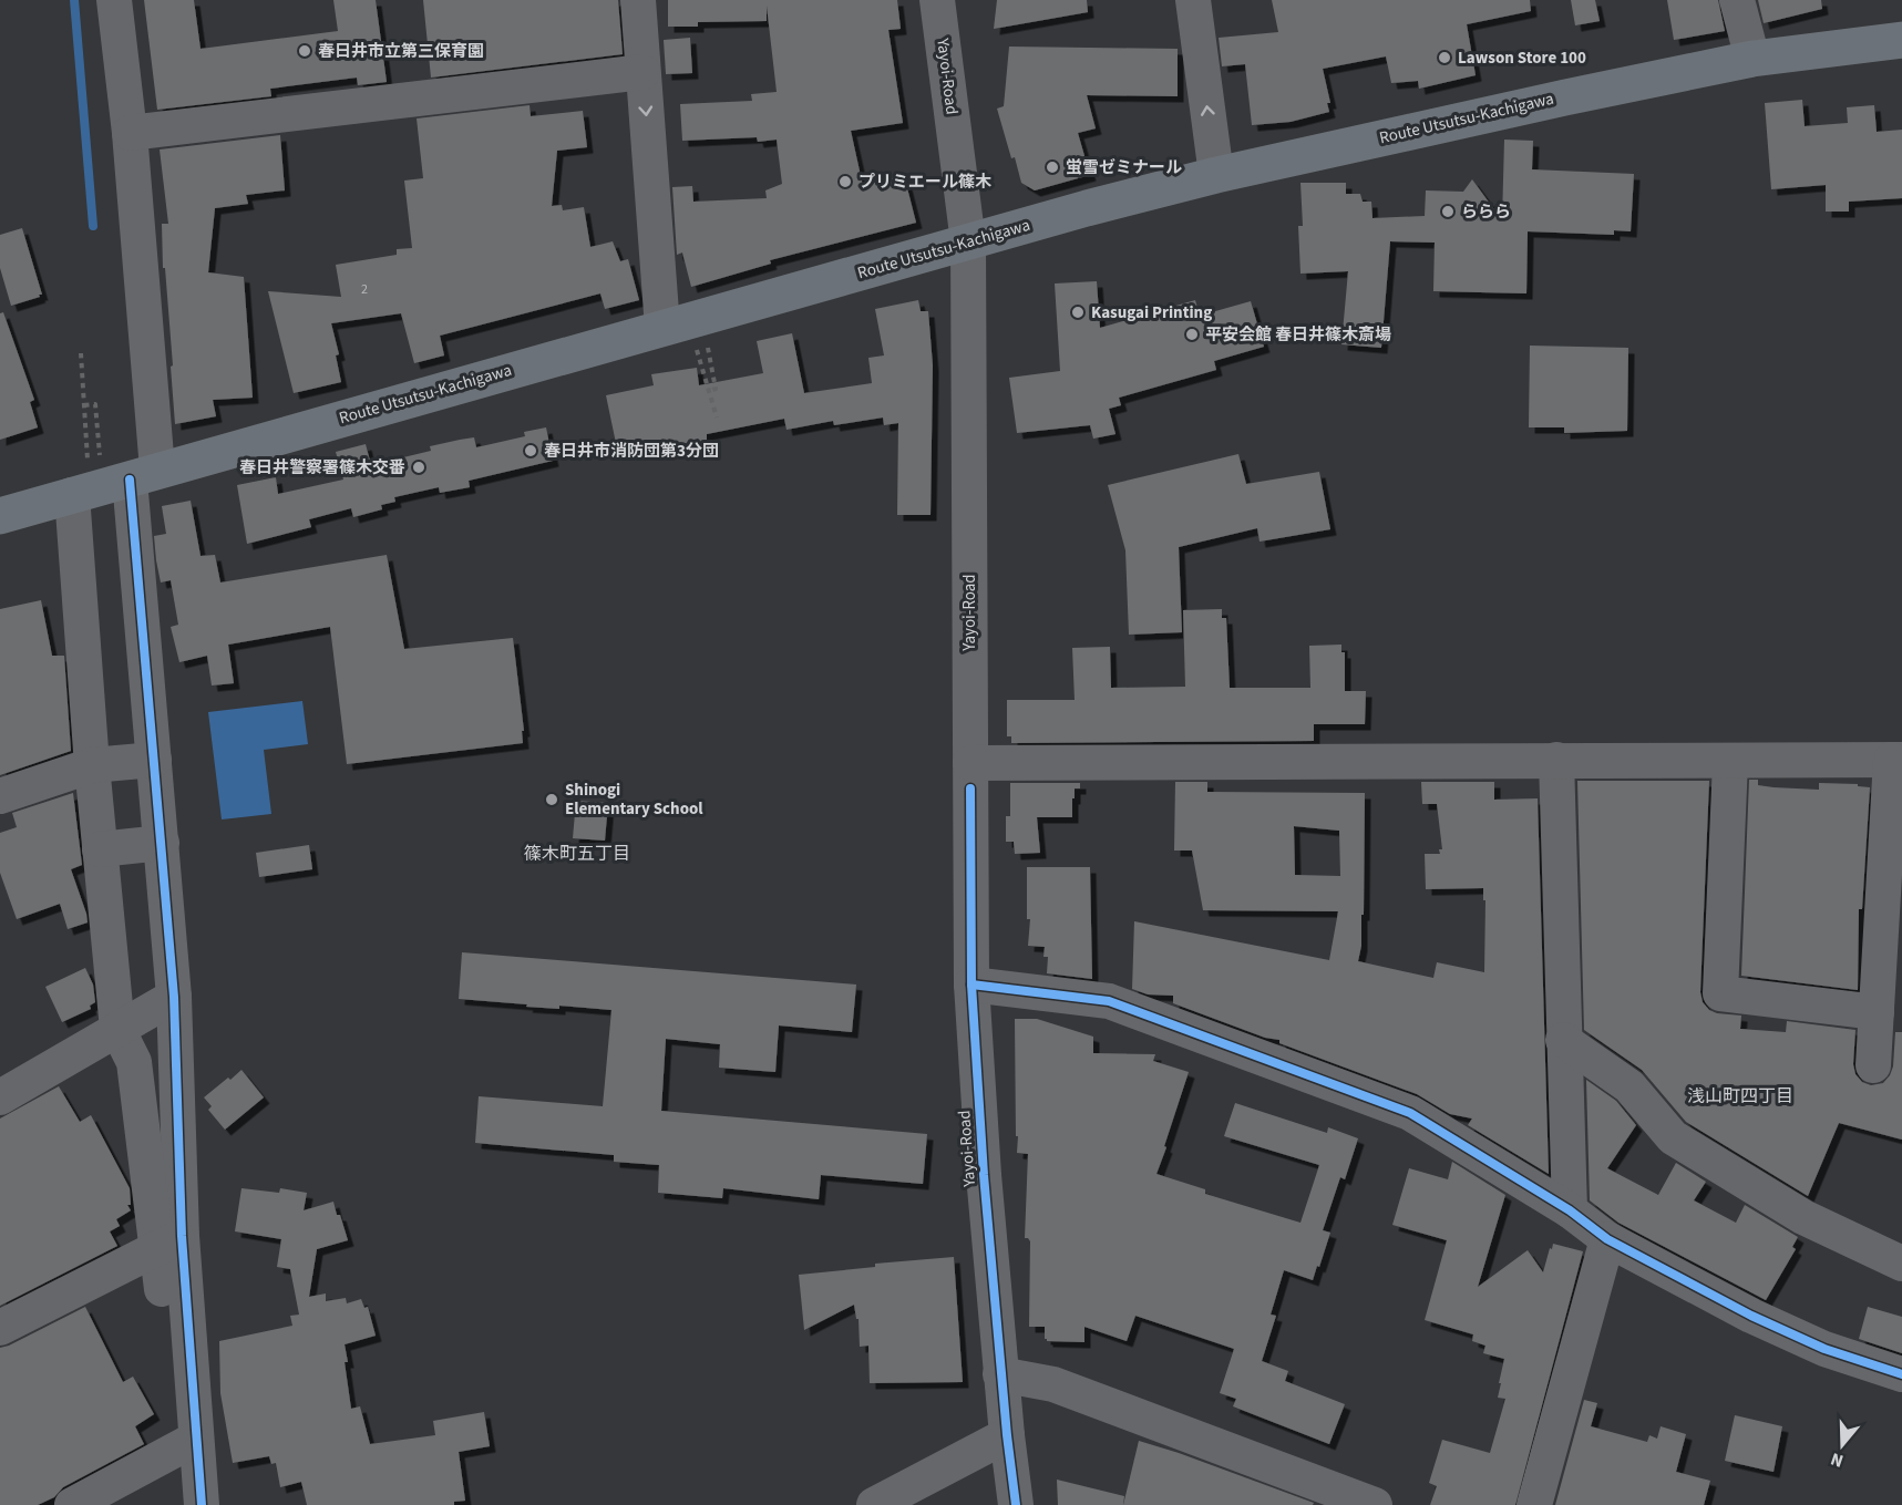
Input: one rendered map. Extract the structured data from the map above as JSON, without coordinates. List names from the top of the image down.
{
  "streets": {
    "main road": ["Route Utsutsu-Kachigawa"],
    "street": ["Yayoi-Road"]
  },
  "crossings": [
    ["Yayoi-Road", "Route Utsutsu-Kachigawa"]
  ],
  "districts": ["篠木町五丁目", "浅山町四丁目"],
  "places": [
    "春日井市立第三保育園",
    "Lawson Store 100",
    "蛍雪ゼミナール",
    "プリミエール篠木",
    "ららら",
    "Kasugai Printing",
    "平安会館 春日井篠木斎場",
    "春日井市消防団第3分団",
    "春日井警察署篠木交番",
    "Shinogi Elementary School"
  ],
  "house_numbers": ["2"],
  "north": "bottom"
}
